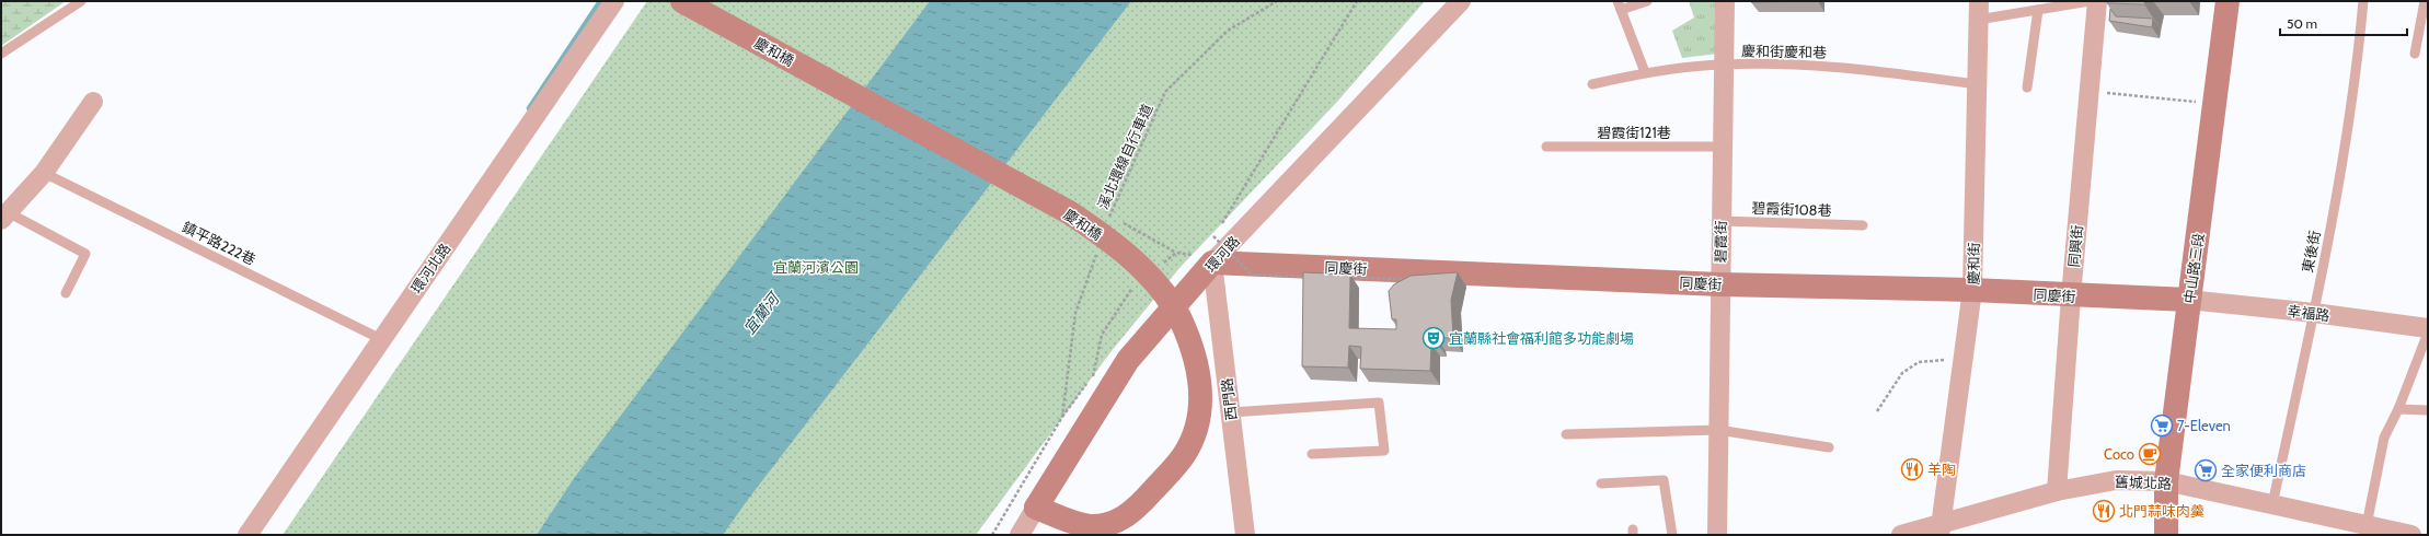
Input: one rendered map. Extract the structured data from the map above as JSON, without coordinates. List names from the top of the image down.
{
  "streets": {
    "street": [
      "慶和橋",
      "碧霞街",
      "同興街",
      "環河路",
      "慶和街",
      "環河北路",
      "同慶街",
      "中山路三段",
      "幸福路",
      "西門路",
      "舊城北路"
    ],
    "lane": [
      "慶和街慶和巷",
      "碧霞街121巷",
      "碧霞街108巷",
      "鎮平路222巷",
      "東後街"
    ],
    "path": ["溪北環線自行車道"]
  },
  "crossings": [
    ["慶和橋", "環河路"],
    ["慶和街慶和巷", "碧霞街"],
    ["慶和街慶和巷", "慶和街"],
    ["碧霞街121巷", "碧霞街"],
    ["碧霞街108巷", "碧霞街"],
    ["碧霞街", "同慶街"],
    ["鎮平路222巷", "環河北路"],
    ["同興街", "同慶街"],
    ["同興街", "舊城北路"],
    ["東後街", "幸福路"],
    ["東後街", "舊城北路"],
    ["環河路", "同慶街"],
    ["環河路", "西門路"],
    ["慶和街", "同慶街"],
    ["慶和街", "舊城北路"],
    ["同慶街", "中山路三段"],
    ["同慶街", "幸福路"],
    ["同慶街", "西門路"],
    ["中山路三段", "幸福路"],
    ["中山路三段", "舊城北路"]
  ],
  "water": ["宜蘭河"],
  "parks": ["宜蘭河濱公園"],
  "places": {
    "theatre": ["宜蘭縣社會福利館多功能劇場"],
    "supermarket": ["7-Eleven", "全家便利商店"],
    "cafe": ["Coco"],
    "restaurant": ["羊陶", "北門蒜味肉羹"]
  },
  "scale_bar": "50 m"
}
